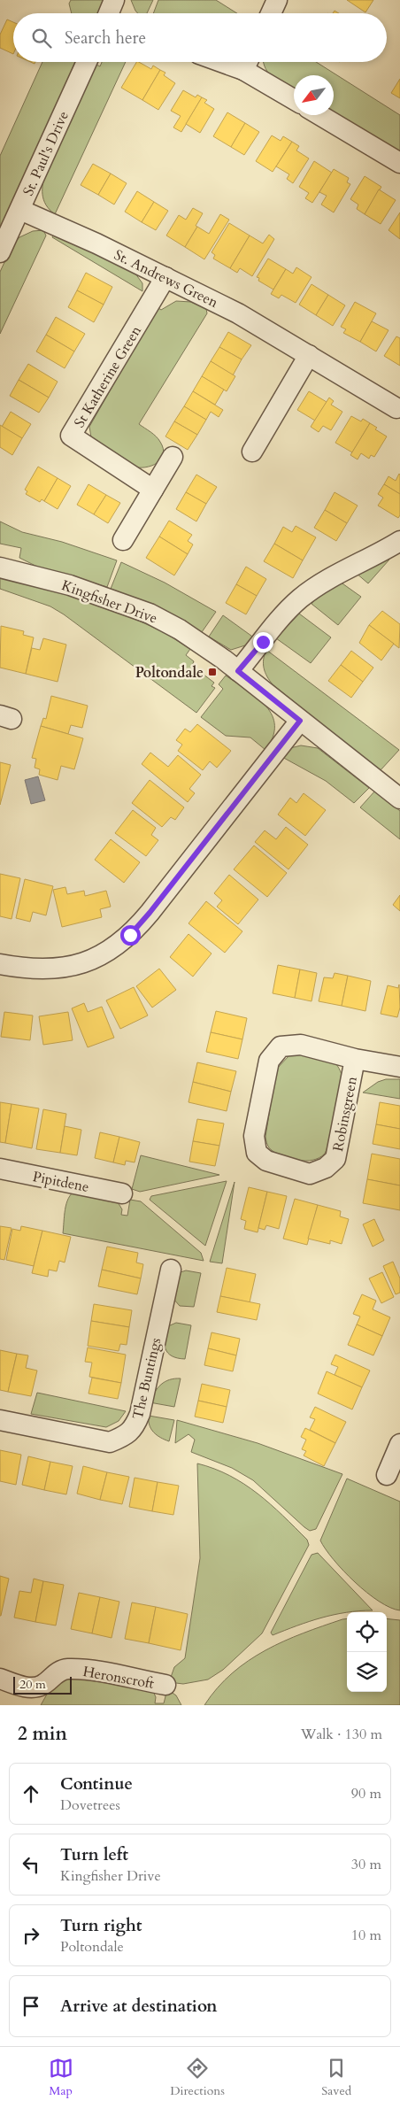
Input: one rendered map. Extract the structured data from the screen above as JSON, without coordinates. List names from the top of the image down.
{
  "streets": {
    "street": [
      "St. Paul's Drive",
      "St. Andrews Green",
      "St Katherine Green",
      "Kingfisher Drive",
      "Robinsgreen",
      "Pipitdene",
      "The Buntings",
      "Heronscroft"
    ]
  },
  "crossings": [
    ["St. Paul's Drive", "St. Andrews Green"],
    ["St. Andrews Green", "St Katherine Green"]
  ],
  "places": {
    "transit": ["Poltondale"]
  },
  "scale_bar": "20 m",
  "north": "bottom left",
  "page": {
    "search": "Search here",
    "scale": "20 m",
    "heading": ["2 min", "Walk · 130 m"],
    "list": [
      ["Continue", "Dovetrees", "90 m"],
      ["Turn left", "Kingfisher Drive", "30 m"],
      ["Turn right", "Poltondale", "10 m"],
      "Arrive at destination"
    ],
    "nav": ["Map", "Directions", "Saved"]
  }
}
